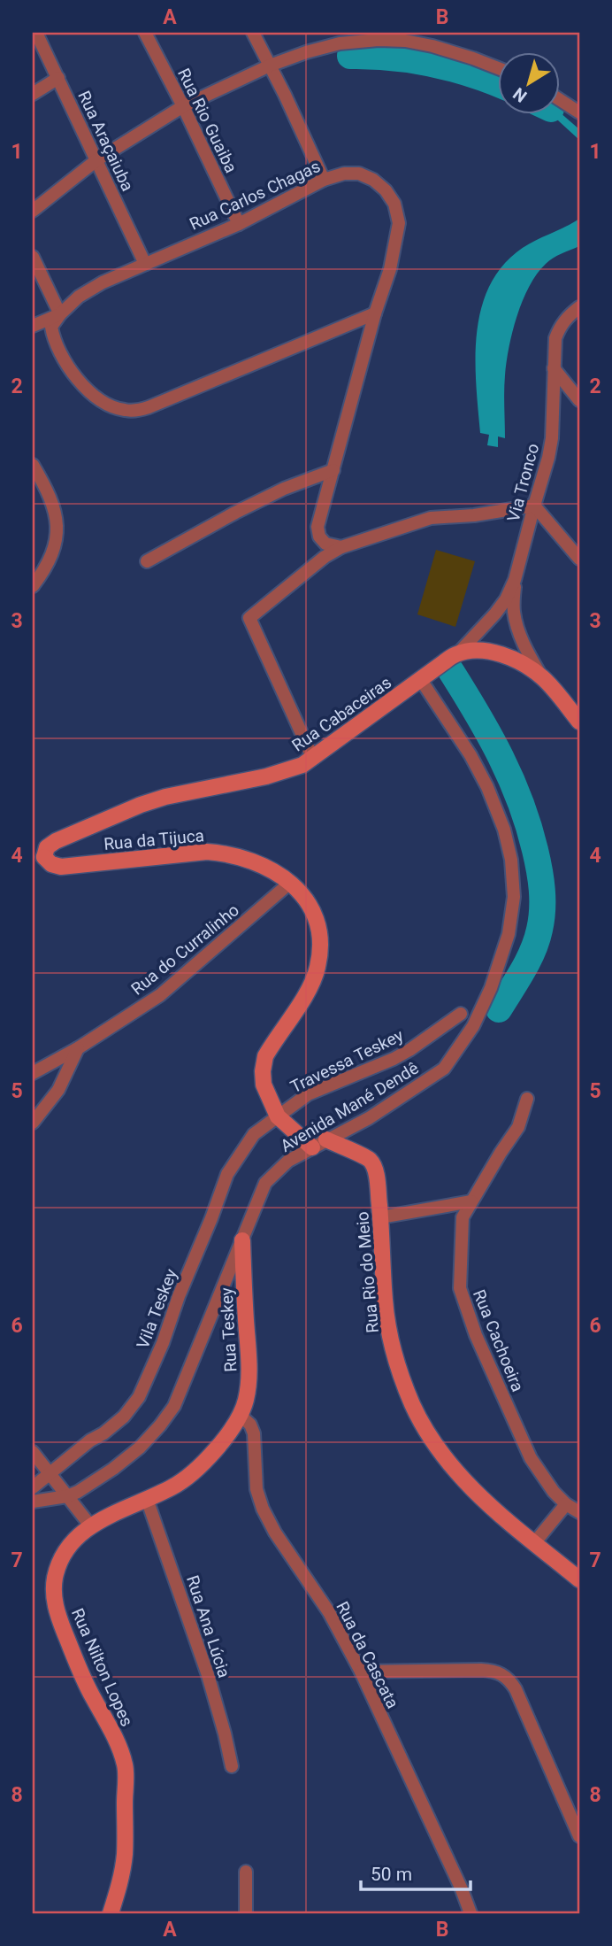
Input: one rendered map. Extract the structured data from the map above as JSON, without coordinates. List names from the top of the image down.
{
  "streets": {
    "main road": [
      "Rua Cabaceiras",
      "Rua da Tijuca",
      "Rua Rio do Meio",
      "Rua Teskey",
      "Rua Nilton Lopes"
    ],
    "street": [
      "Rua Rio Guaiba",
      "Rua Araçaiuba",
      "Rua Carlos Chagas",
      "Via Tronco",
      "Rua do Curralinho",
      "Travessa Teskey",
      "Avenida Mané Dendê",
      "Vila Teskey",
      "Rua Cachoeira",
      "Rua Ana Lúcia",
      "Rua da Cascata"
    ]
  },
  "crossings": [
    ["Rua Rio Guaiba", "Rua Carlos Chagas"],
    ["Rua Araçaiuba", "Rua Carlos Chagas"],
    ["Via Tronco", "Rua Cabaceiras"],
    ["Rua Cabaceiras", "Rua da Tijuca"],
    ["Rua Cabaceiras", "Avenida Mané Dendê"],
    ["Rua da Tijuca", "Rua do Curralinho"],
    ["Rua da Tijuca", "Travessa Teskey"],
    ["Rua da Tijuca", "Avenida Mané Dendê"],
    ["Rua da Tijuca", "Vila Teskey"],
    ["Travessa Teskey", "Vila Teskey"],
    ["Avenida Mané Dendê", "Rua Rio do Meio"],
    ["Avenida Mané Dendê", "Rua Teskey"],
    ["Rua Teskey", "Rua da Cascata"],
    ["Rua Teskey", "Rua Nilton Lopes"],
    ["Rua Ana Lúcia", "Rua Nilton Lopes"],
    ["Rua da Cascata", "Rua Nilton Lopes"]
  ],
  "scale_bar": "50 m",
  "north": "bottom left",
  "grid": {
    "columns": ["A", "B"],
    "rows": [
      "1",
      "2",
      "3",
      "4",
      "5",
      "6",
      "7",
      "8"
    ]
  }
}
